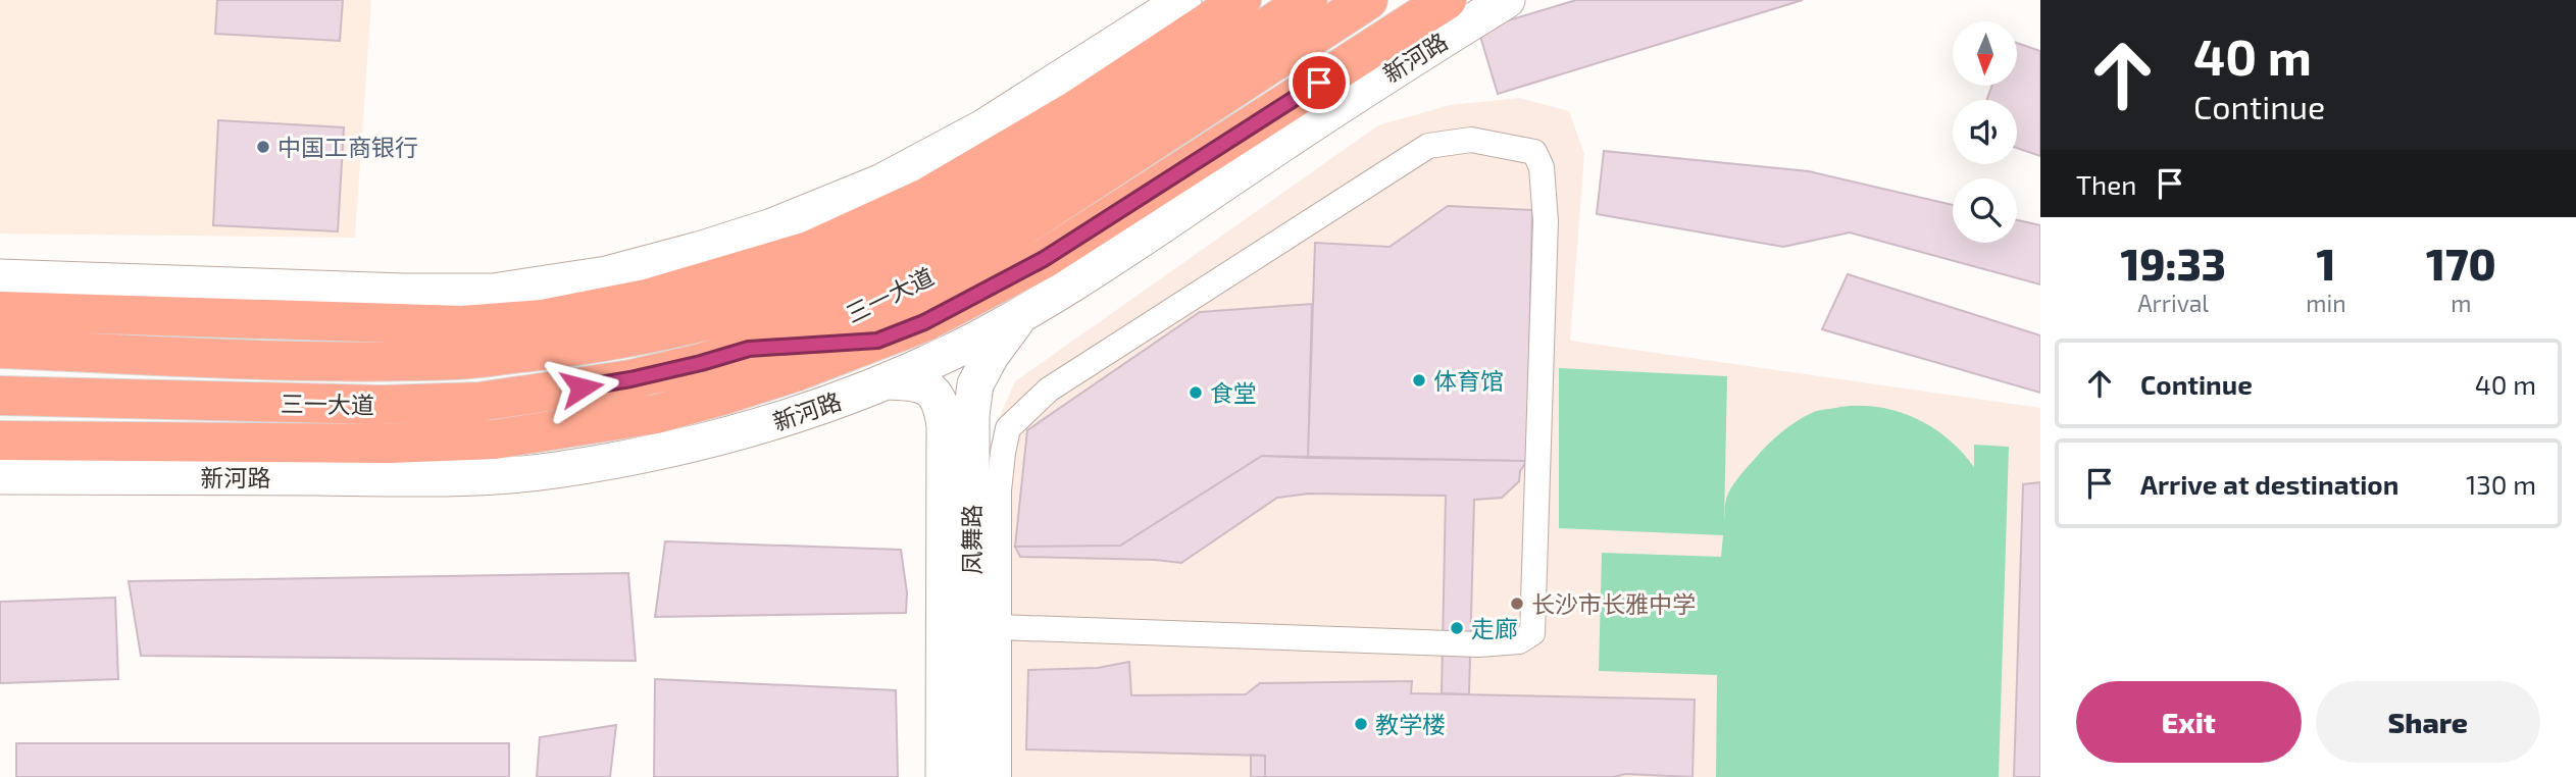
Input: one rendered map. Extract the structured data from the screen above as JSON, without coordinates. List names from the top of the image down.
{
  "streets": {
    "highway": ["三一大道"],
    "street": ["新河路", "凤舞路"]
  },
  "crossings": [
    ["新河路", "凤舞路"]
  ],
  "places": [
    "中国工商银行",
    "体育馆",
    "食堂",
    "长沙市长雅中学",
    "走廊",
    "教学楼"
  ],
  "north": "bottom",
  "page": {
    "turn": ["40 m", "Continue"],
    "then": "Then",
    "eta": [
      "19:33",
      "Arrival",
      "1",
      "min",
      "170",
      "m"
    ],
    "list": [
      {
        "name": "Continue",
        "value": "40 m"
      },
      {
        "name": "Arrive at destination",
        "value": "130 m"
      }
    ],
    "buttons": ["Exit", "Share"]
  }
}
